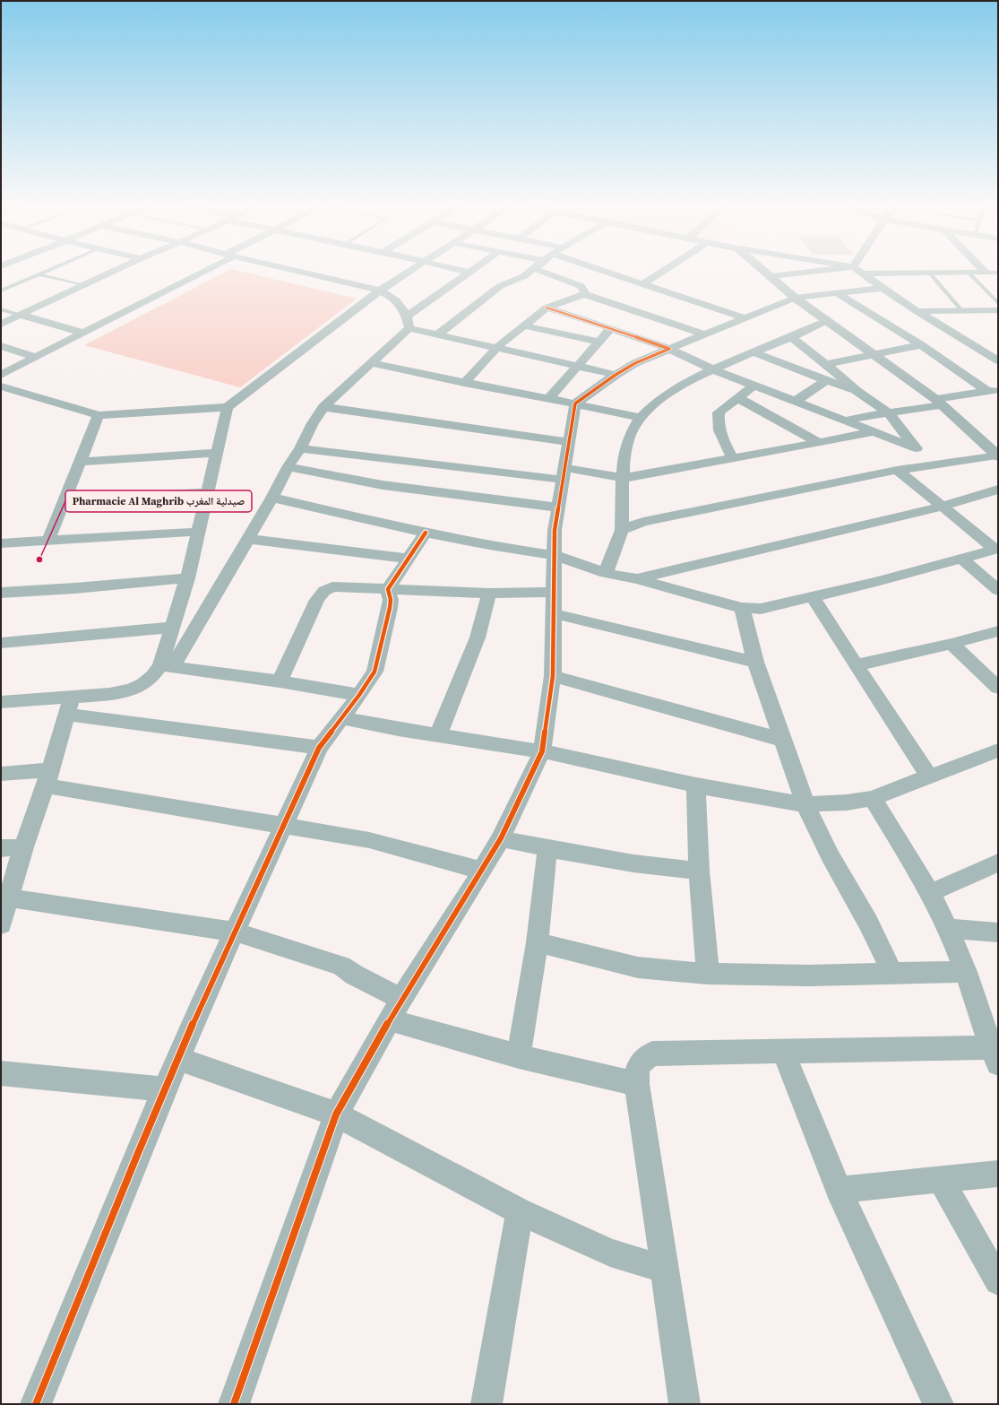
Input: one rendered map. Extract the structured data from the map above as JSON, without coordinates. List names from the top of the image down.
{
  "places": ["Pharmacie Al Maghrib صيدلية المغرب"]
}
